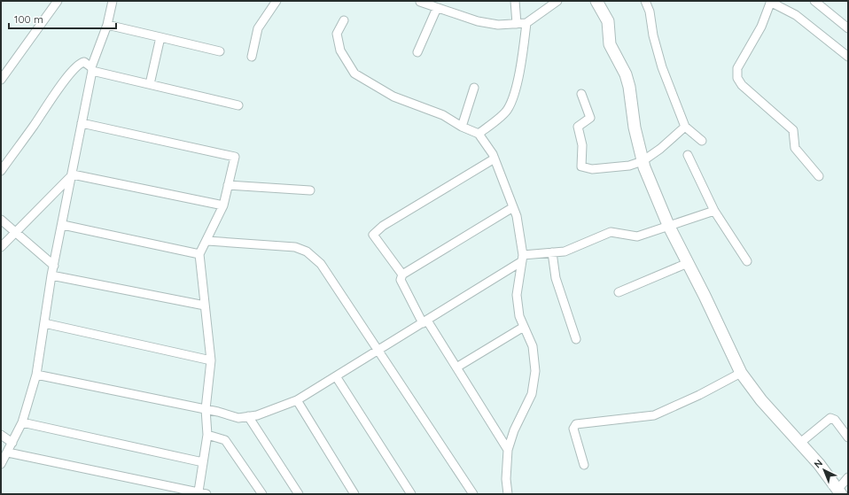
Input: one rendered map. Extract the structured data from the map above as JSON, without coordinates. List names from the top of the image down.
{
  "scale_bar": "100 m",
  "north": "top left"
}
